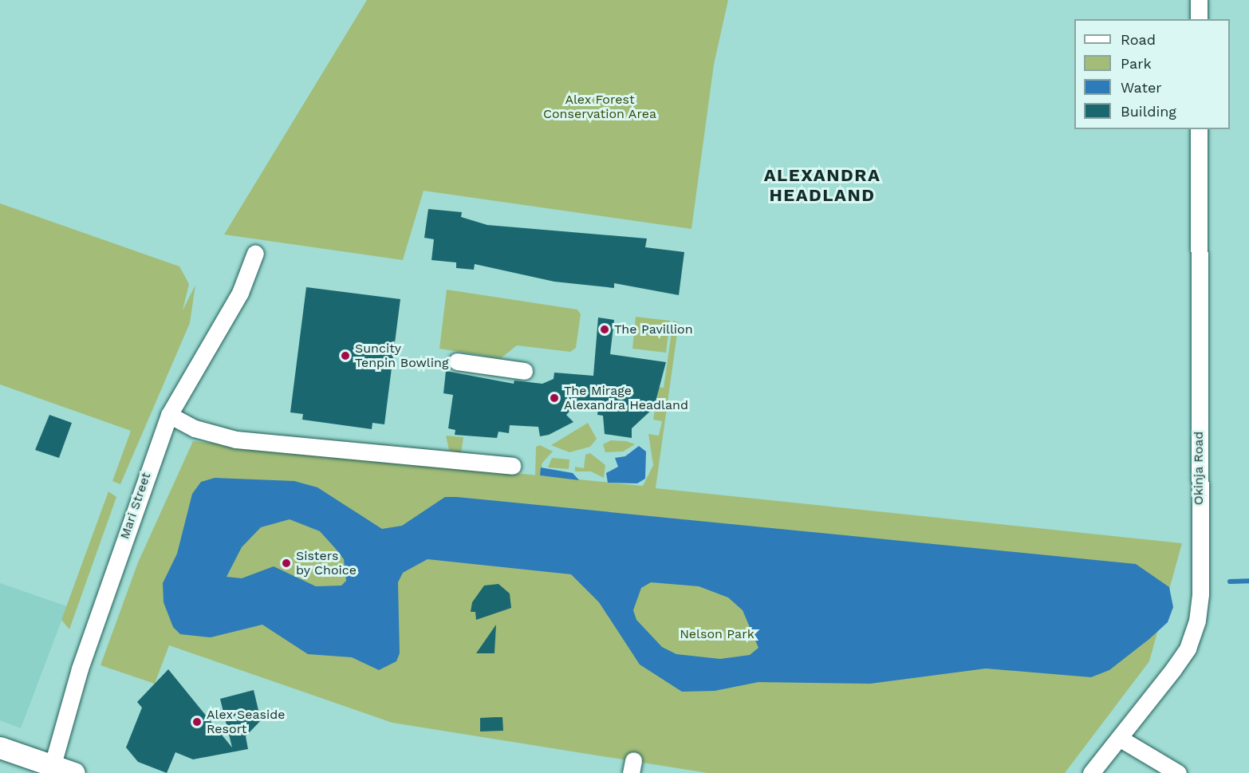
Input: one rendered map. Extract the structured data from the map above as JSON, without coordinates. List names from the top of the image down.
{
  "streets": {
    "street": ["Okinja Road", "Mari Street"]
  },
  "districts": ["ALEXANDRA HEADLAND"],
  "parks": ["Alex Forest Conservation Area", "Nelson Park"],
  "places": [
    "The Pavillion",
    "Suncity Tenpin Bowling",
    "The Mirage Alexandra Headland",
    "Sisters by Choice",
    "Alex Seaside Resort"
  ],
  "legend": [
    "Road",
    "Park",
    "Water",
    "Building"
  ]
}
